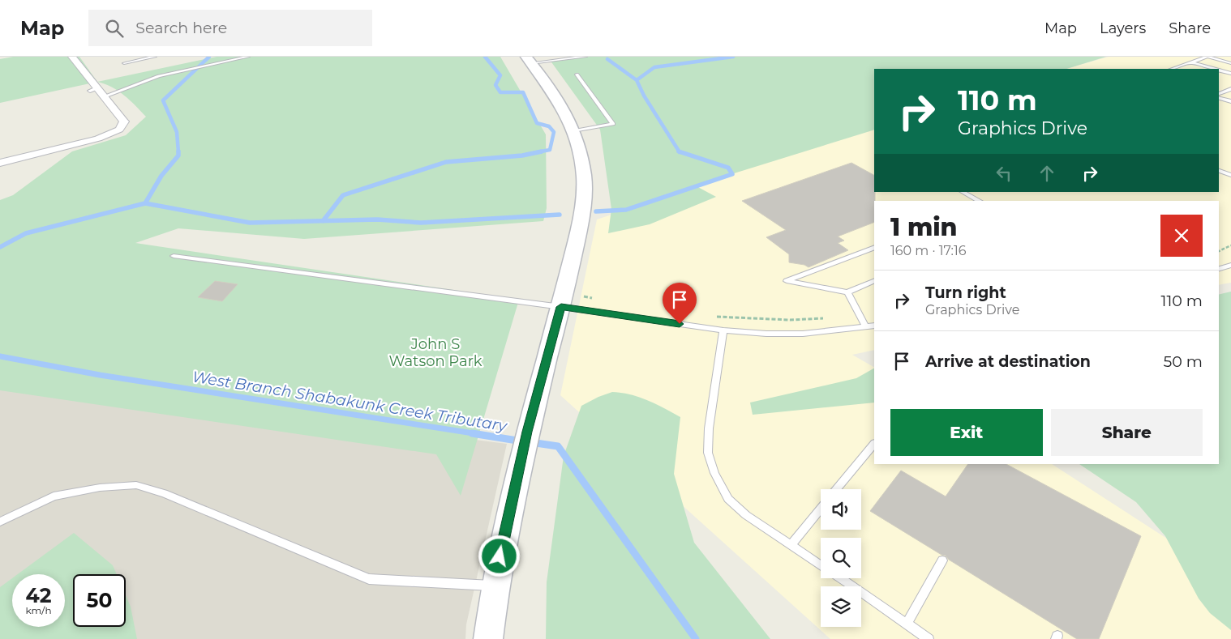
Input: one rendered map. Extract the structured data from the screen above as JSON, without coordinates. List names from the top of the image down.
{
  "water": ["West Branch Shabakunk Creek Tributary"],
  "parks": ["John S Watson Park"],
  "page": {
    "header": "Map",
    "search": "Search here",
    "nav": ["Map", "Layers", "Share"],
    "turn": ["110 m", "Graphics Drive"],
    "heading": ["1 min", "160 m · 17:16"],
    "list": [
      {
        "name": "Turn right",
        "note": "Graphics Drive",
        "value": "110 m"
      },
      {
        "name": "Arrive at destination",
        "value": "50 m"
      }
    ],
    "buttons": ["Exit", "Share"],
    "speed": "42 km/h",
    "limit": "50"
  }
}
